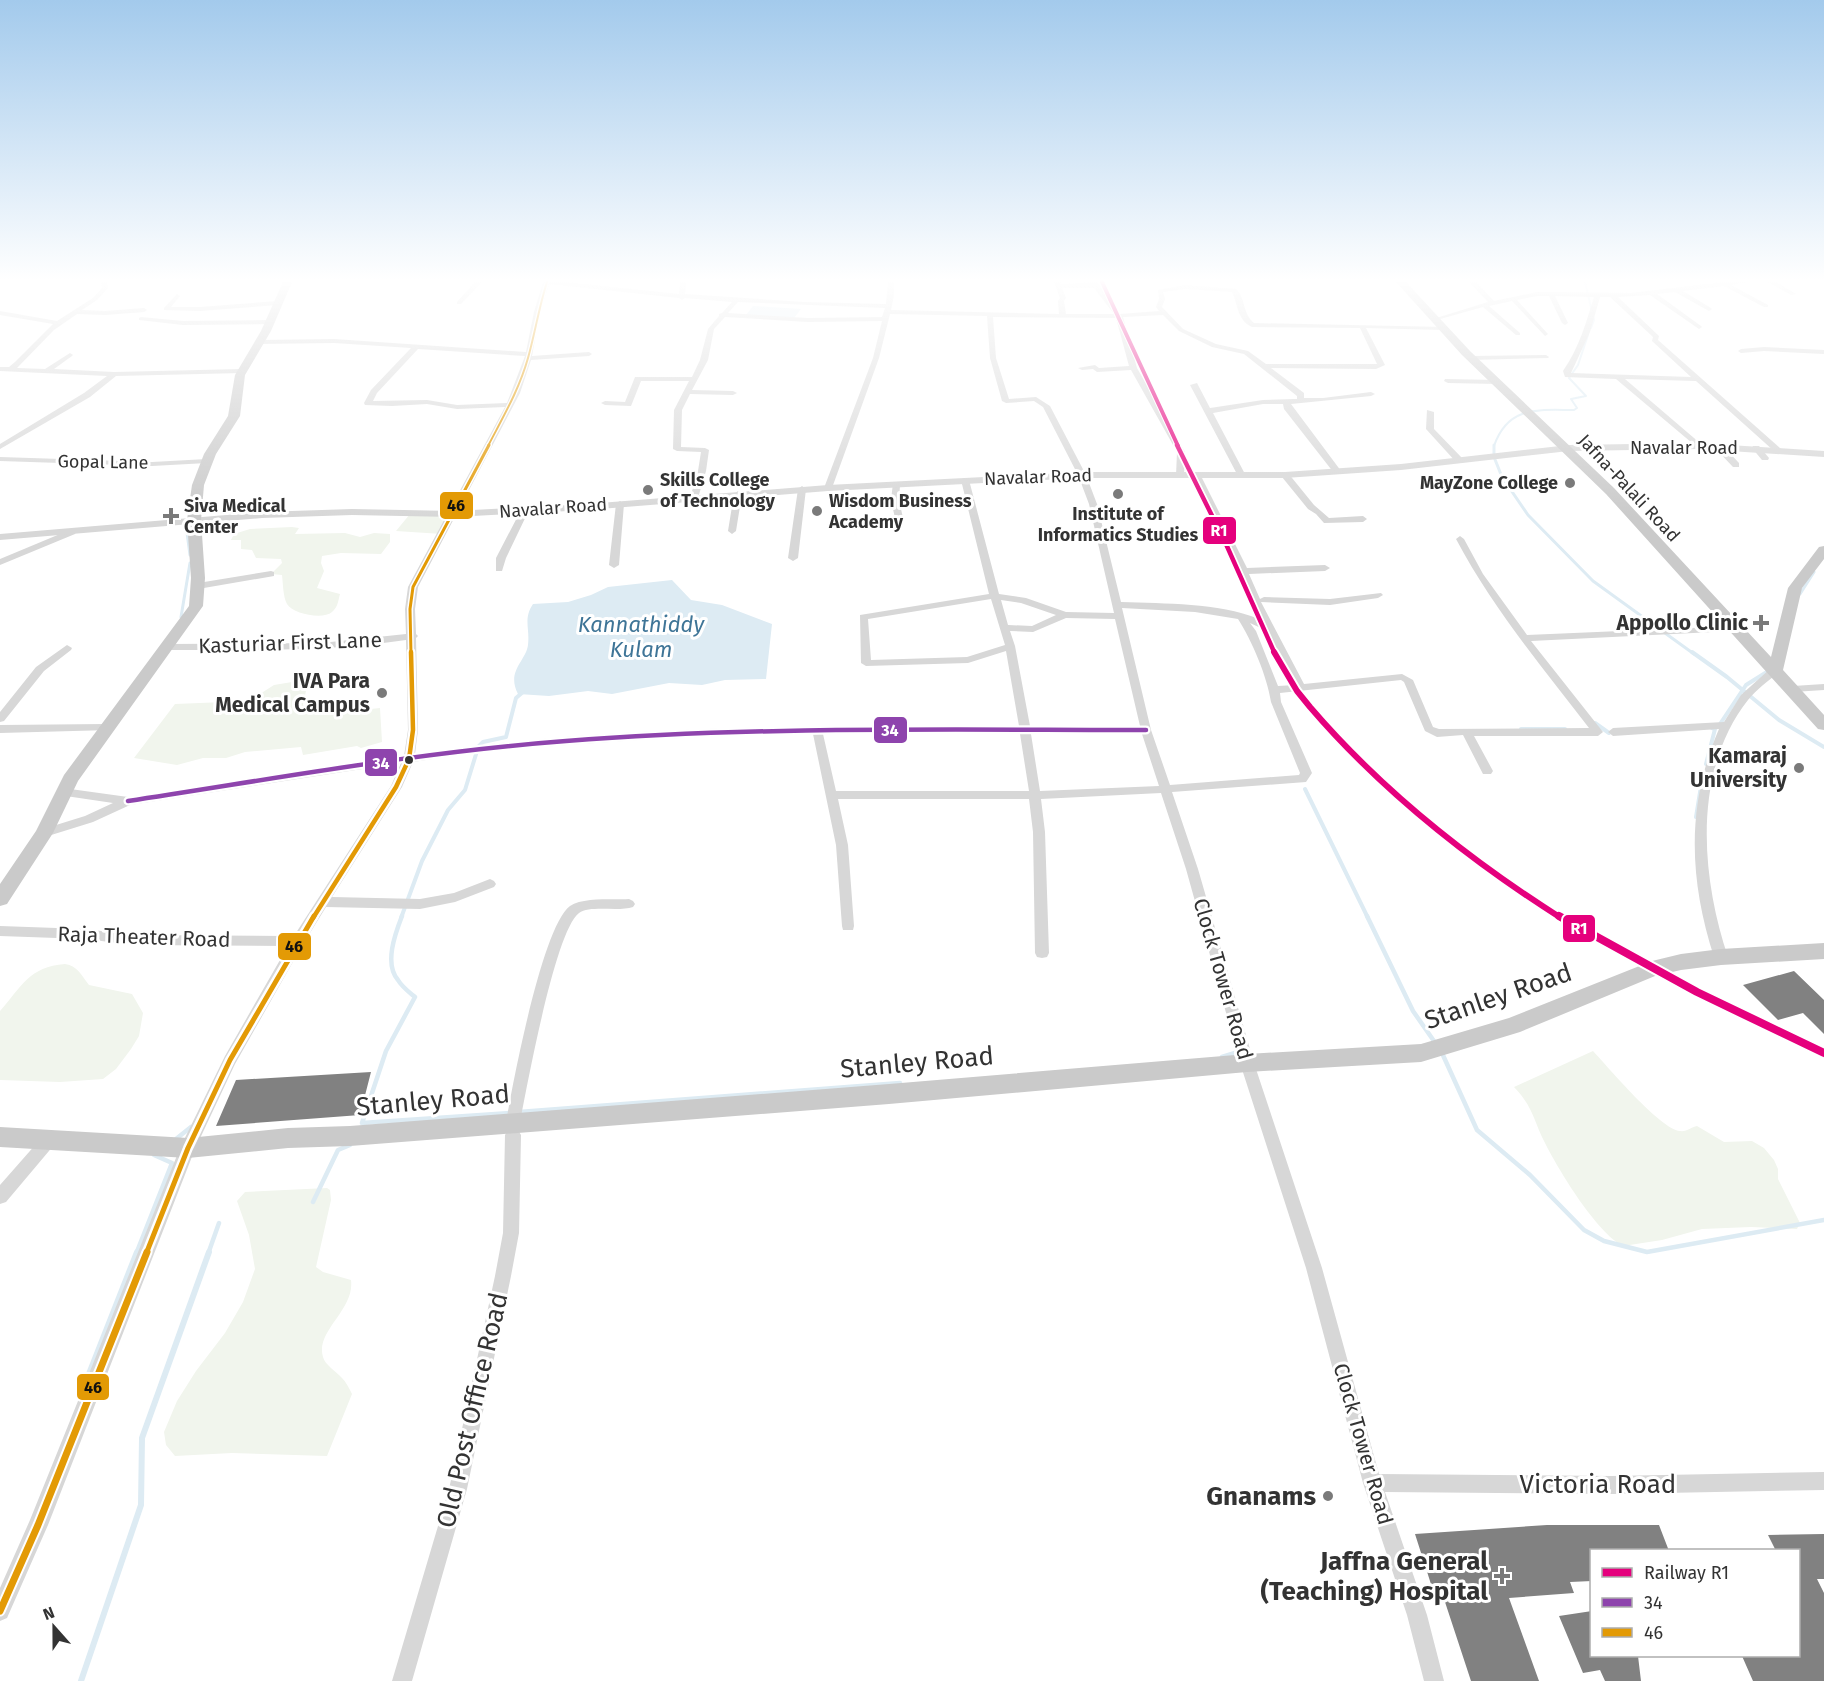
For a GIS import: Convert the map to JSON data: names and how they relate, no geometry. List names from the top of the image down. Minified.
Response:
{"streets":{"main road":["Jafna-Palali Road","Stanley Road"],"street":["Navalar Road","Gopal Lane","Kasturiar First Lane","Raja Theater Road","Clock Tower Road","Old Post Office Road","Victoria Road"]},"crossings":[["Navalar Road","Jafna-Palali Road"],["Navalar Road","Clock Tower Road"],["Clock Tower Road","Stanley Road"],["Clock Tower Road","Victoria Road"],["Stanley Road","Old Post Office Road"]],"water":["Kannathiddy Kulam"],"places":{"other":["MayZone College","Skills College of Technology","Institute of Informatics Studies","Wisdom Business Academy","IVA Para Medical Campus","Kamaraj University","Gnanams"],"health":["Siva Medical Center","Appollo Clinic","Jaffna General (Teaching) Hospital"]},"lines":["rail line R1","transit line 46","transit line 34"],"legend":["Railway R1","34","46"],"north":"top"}
